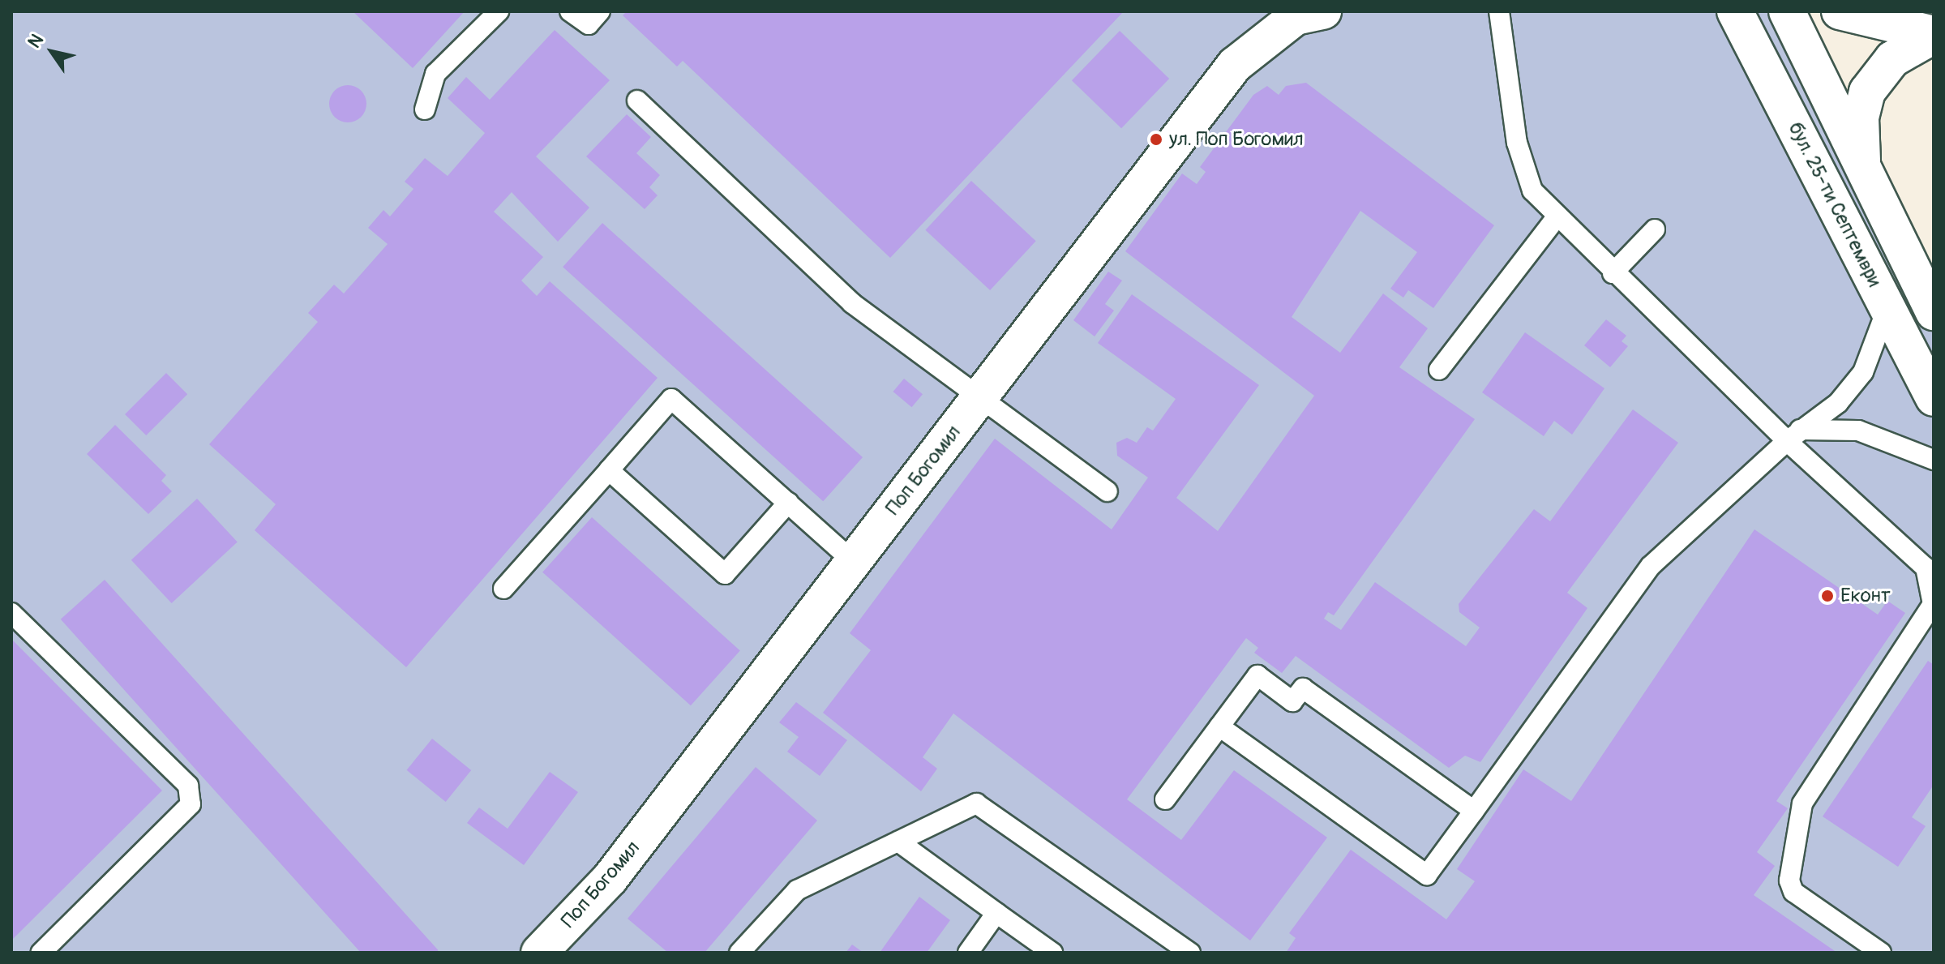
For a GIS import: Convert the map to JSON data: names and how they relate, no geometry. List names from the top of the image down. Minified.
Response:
{"streets":{"street":["бул. 25-ти Септември","Поп Богомил"]},"places":["ул. Поп Богомил","Еконт"],"north":"top left"}
